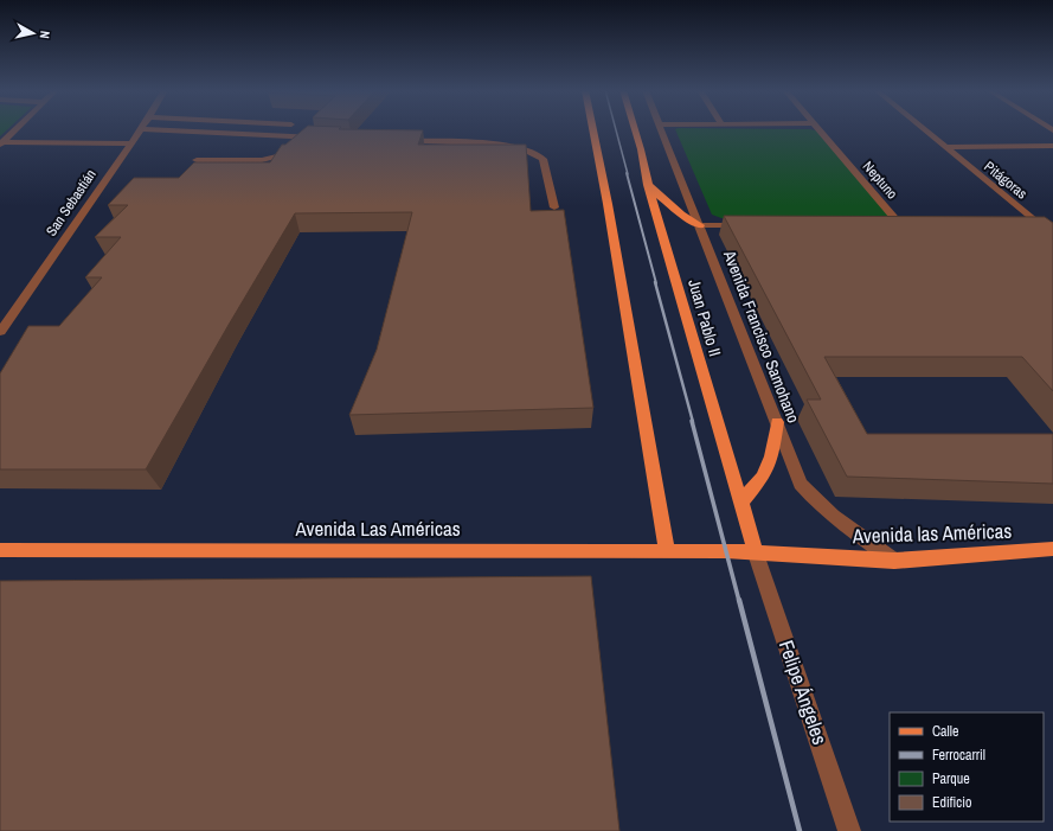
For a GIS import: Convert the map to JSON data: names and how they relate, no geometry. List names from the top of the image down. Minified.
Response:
{"streets":{"main road":["Juan Pablo II","Avenida Las Américas","Avenida las Américas"],"street":["Neptuno","Pitágoras","San Sebastián","Avenida Francisco Samohano","Felipe Ángeles"]},"crossings":[["Juan Pablo II","Avenida Las Américas"],["Juan Pablo II","Avenida las Américas"],["Juan Pablo II","Felipe Ángeles"],["Avenida Francisco Samohano","Avenida las Américas"],["Avenida Las Américas","Avenida las Américas"],["Avenida Las Américas","Felipe Ángeles"],["Avenida las Américas","Felipe Ángeles"]],"legend":["Calle","Ferrocarril","Parque","Edificio"],"north":"right"}
